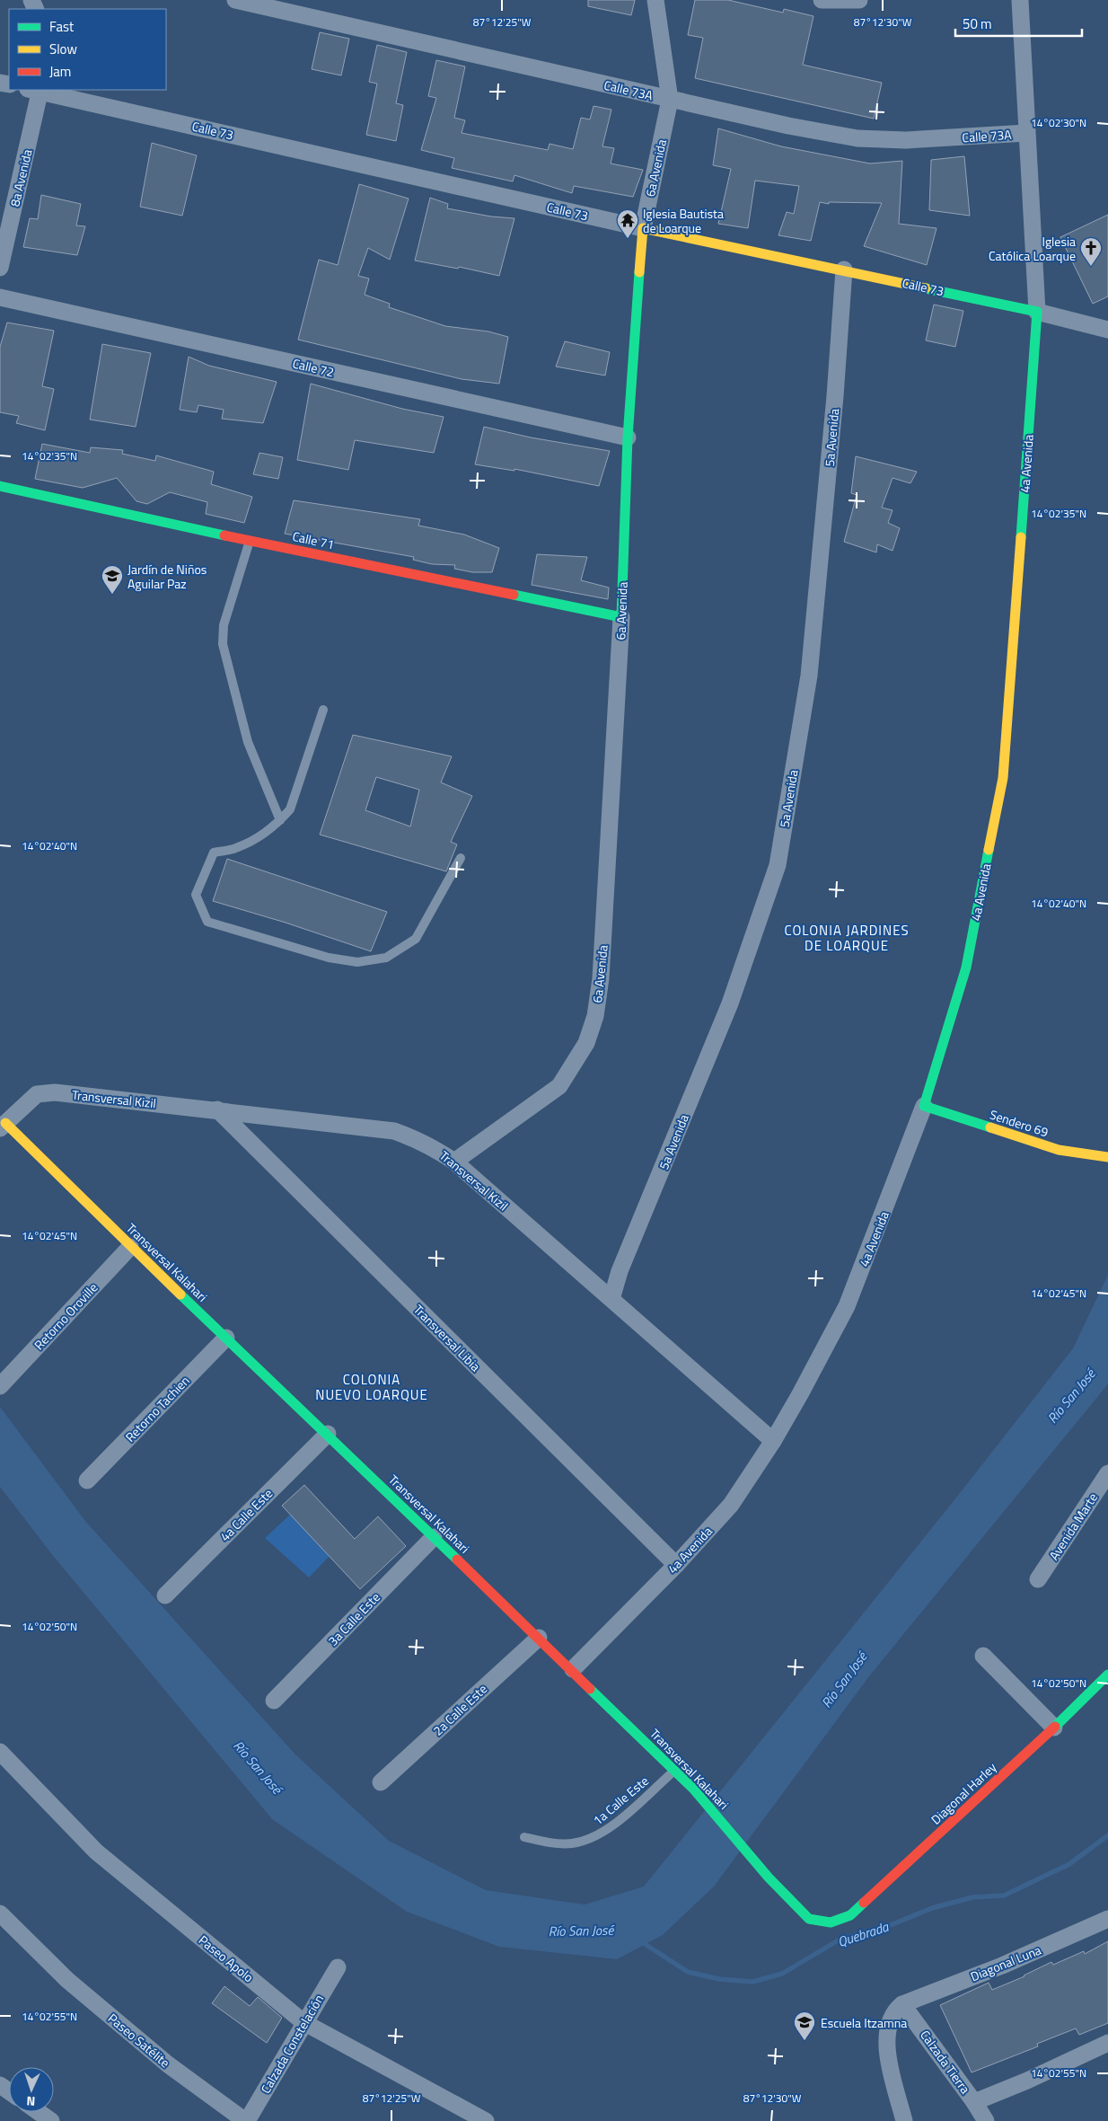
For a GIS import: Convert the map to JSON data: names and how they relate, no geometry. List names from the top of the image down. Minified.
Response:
{"streets":{"street":["Calle 73A","Calle 73","6a Avenida","8a Avenida","Calle 72","5a Avenida","4a Avenida","Calle 71","Transversal Kizil","Sendero 69","Transversal Kalahari","Retorno Oroville","Transversal Libia","Retorno Tachien","4a Calle Este","Avenida Marte","3a Calle Este","2a Calle Este","Diagonal Harley","Paseo Apolo","Diagonal Luna","Paseo Satélite","Calzada Constelación","Calzada Tierra"],"lane":["1a Calle Este"]},"crossings":[["Calle 73A","6a Avenida"],["Calle 73A","4a Avenida"],["Calle 73","6a Avenida"],["Calle 73","8a Avenida"],["Calle 73","5a Avenida"],["Calle 73","4a Avenida"],["6a Avenida","Calle 72"],["6a Avenida","Calle 71"],["6a Avenida","Transversal Kizil"],["5a Avenida","Transversal Kizil"],["4a Avenida","Transversal Kizil"],["4a Avenida","Sendero 69"],["4a Avenida","Transversal Kalahari"],["4a Avenida","Transversal Libia"],["Transversal Kizil","Transversal Kalahari"],["Transversal Kizil","Transversal Libia"],["Transversal Kalahari","Retorno Oroville"],["Transversal Kalahari","Retorno Tachien"],["Transversal Kalahari","4a Calle Este"],["Transversal Kalahari","3a Calle Este"],["Transversal Kalahari","2a Calle Este"],["Transversal Kalahari","Diagonal Harley"],["Transversal Kalahari","1a Calle Este"],["Paseo Apolo","Calzada Constelación"],["Diagonal Luna","Calzada Tierra"],["Paseo Satélite","Calzada Constelación"]],"districts":["COLONIA JARDINES DE LOARQUE","COLONIA NUEVO LOARQUE"],"water":["Río San José","Quebrada"],"places":{"temple":["Iglesia Bautista de Loarque"],"church":["Iglesia Católica Loarque"],"school or university":["Jardín de Niños Aguilar Paz","Escuela Itzamna"]},"legend":["Fast","Slow","Jam"],"scale_bar":"50 m","north":"bottom","coordinates":["87°12'25\"W","87°12'30\"W","14°02'30\"N","14°02'35\"N","14°02'40\"N","14°02'45\"N","14°02'50\"N","14°02'55\"N"]}
